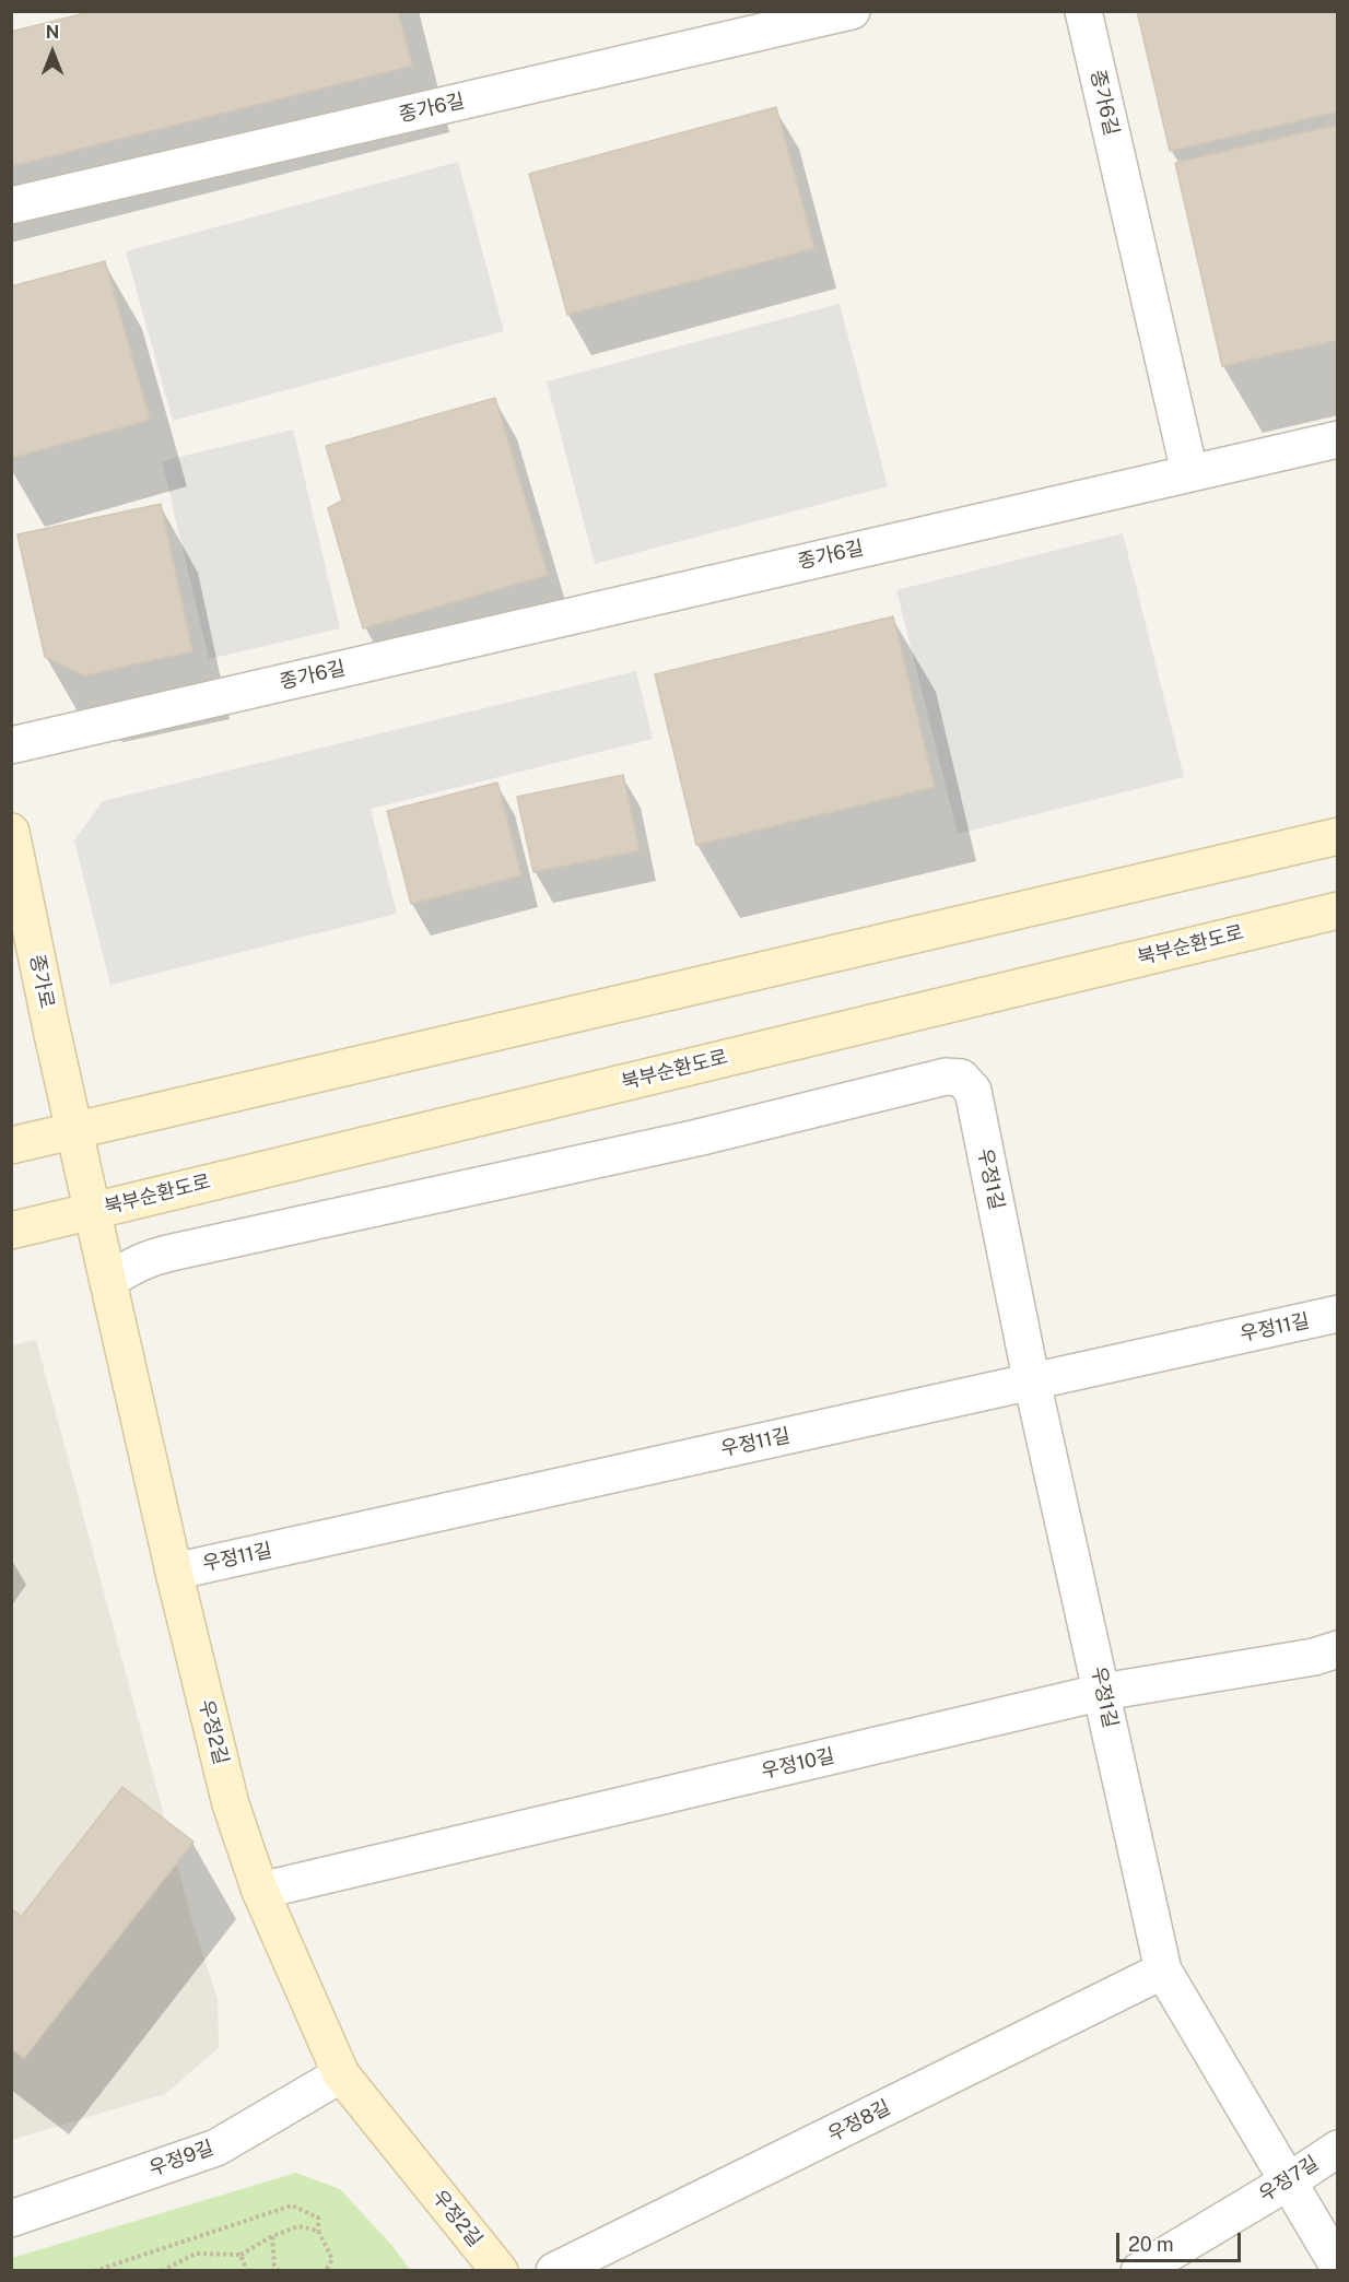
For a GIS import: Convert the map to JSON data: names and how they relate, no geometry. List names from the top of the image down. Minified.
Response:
{"streets":{"main road":["북부순환도로","종가로","우정2길"],"street":["종가6길","우정1길","우정11길","우정10길","우정8길","우정9길","우정7길"]},"crossings":[["북부순환도로","우정2길"],["종가로","우정2길"],["우정1길","우정11길"],["우정1길","우정2길"],["우정1길","우정10길"],["우정1길","우정8길"],["우정1길","우정7길"],["우정11길","우정2길"],["우정2길","우정10길"],["우정2길","우정9길"]],"scale_bar":"20 m","north":"top"}
